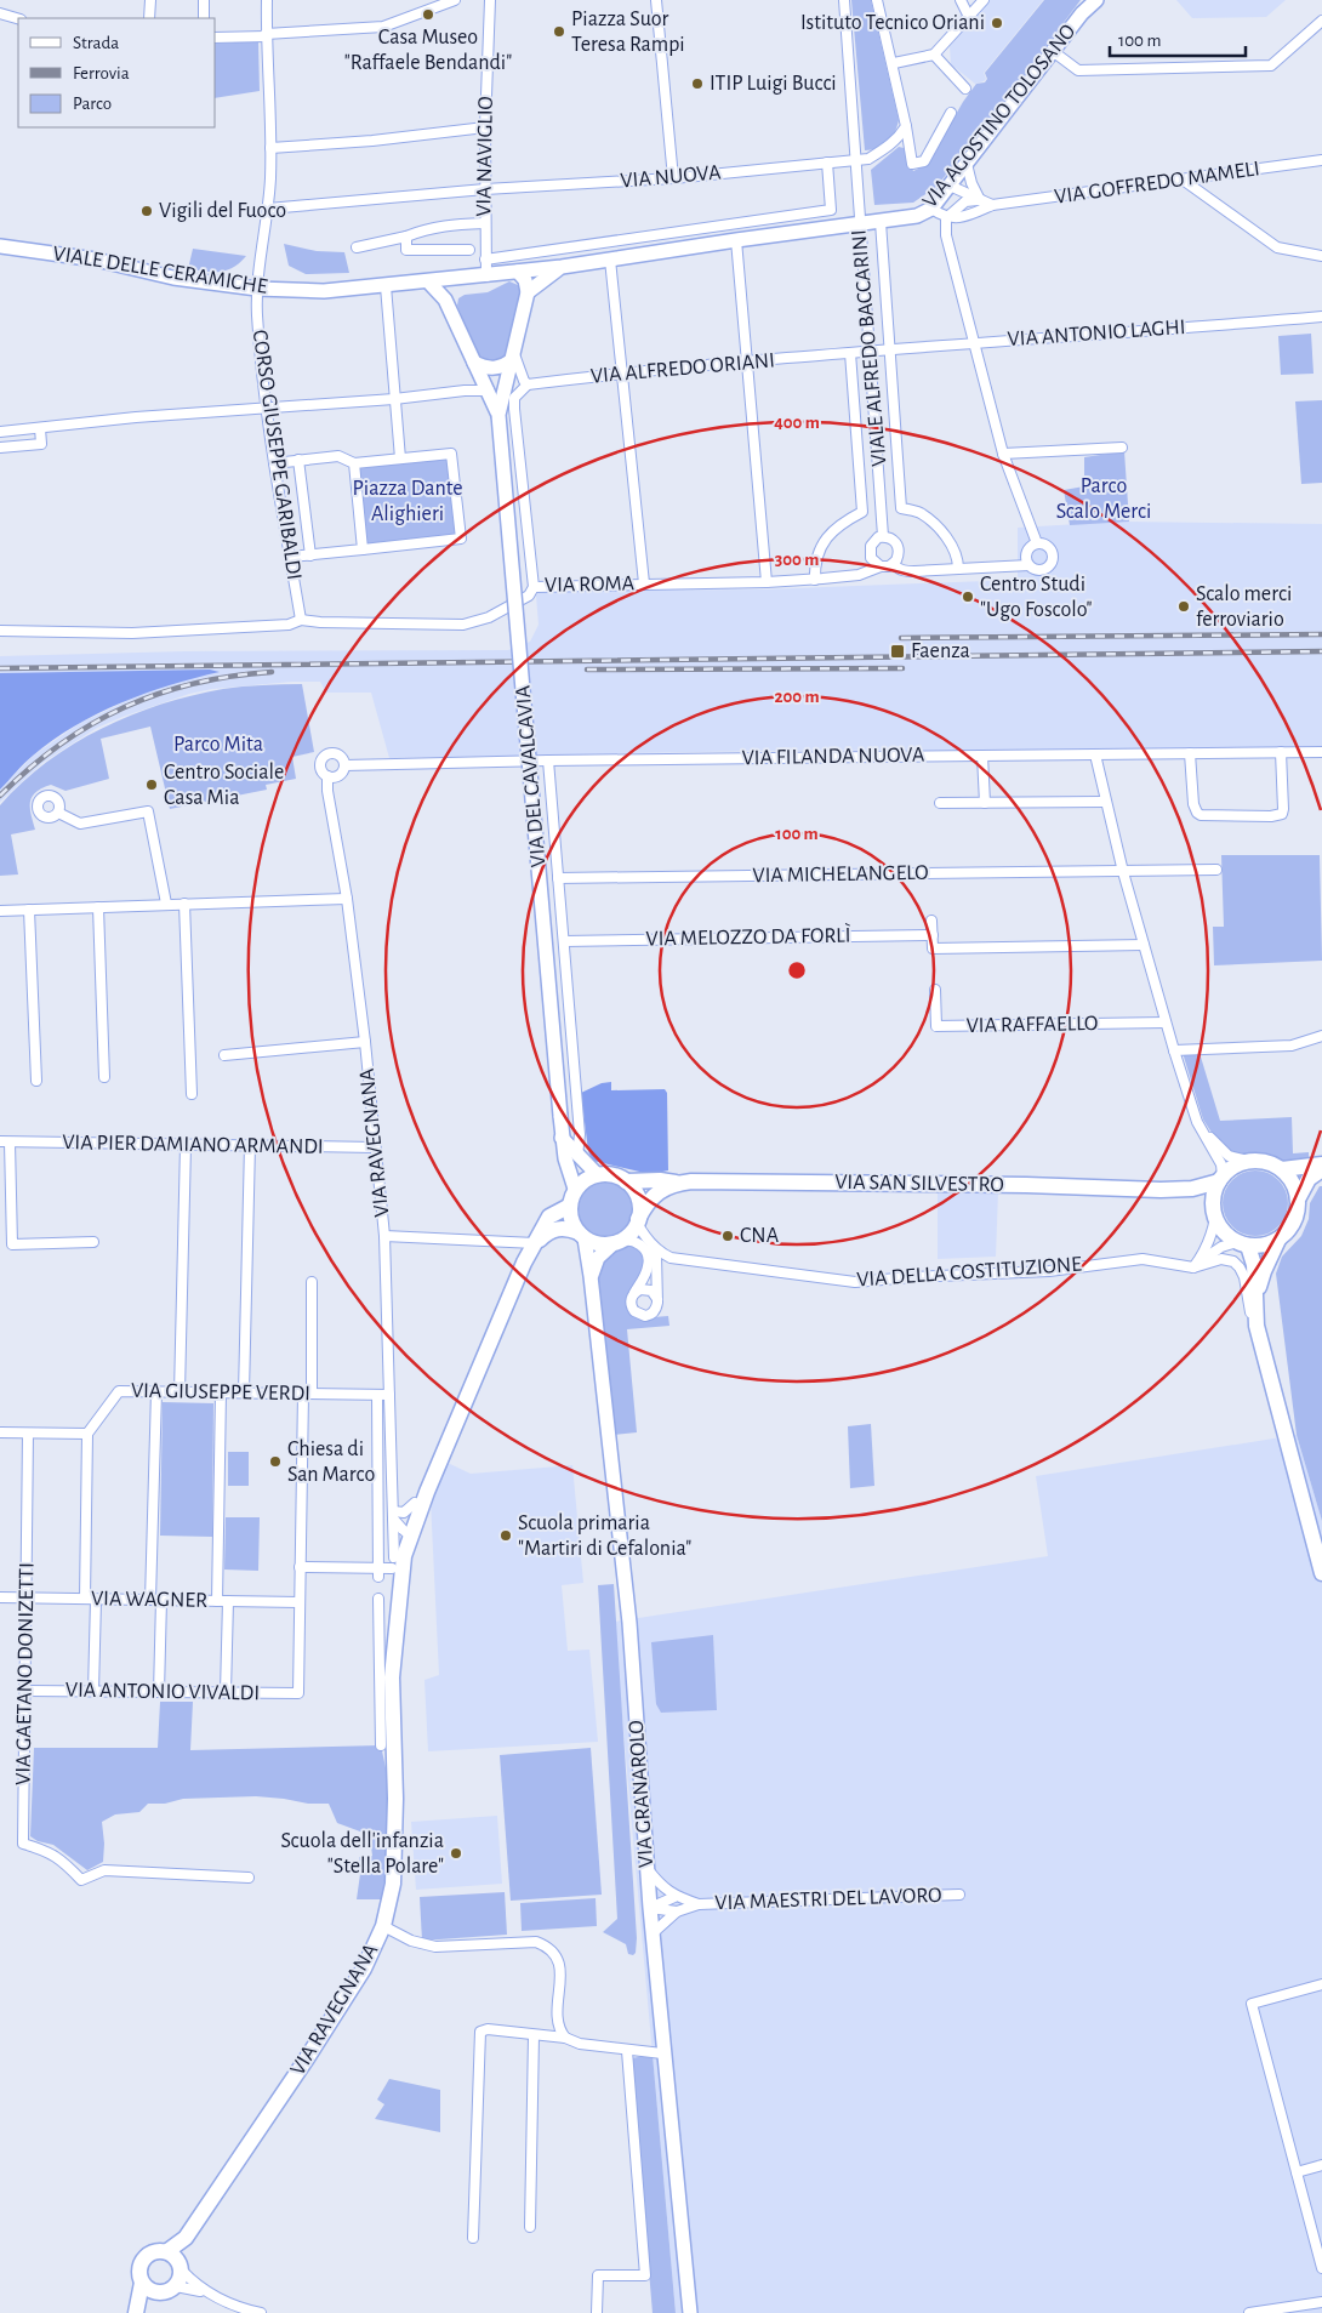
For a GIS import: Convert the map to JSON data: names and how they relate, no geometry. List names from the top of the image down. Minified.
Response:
{"streets":{"main road":["VIA AGOSTINO TOLOSANO","VIALE DELLE CERAMICHE","VIA DEL CAVALCAVIA","VIA RAVEGNANA","VIA SAN SILVESTRO","VIA GRANAROLO"],"street":["VIA NAVIGLIO","VIA NUOVA","VIA GOFFREDO MAMELI","VIA ANTONIO LAGHI","VIALE ALFREDO BACCARINI","VIA ALFREDO ORIANI","CORSO GIUSEPPE GARIBALDI","VIA ROMA","VIA FILANDA NUOVA","VIA MICHELANGELO","VIA MELOZZO DA FORLÌ","VIA RAFFAELLO","VIA PIER DAMIANO ARMANDI","VIA DELLA COSTITUZIONE","VIA GIUSEPPE VERDI","VIA WAGNER","VIA GAETANO DONIZETTI","VIA ANTONIO VIVALDI","VIA MAESTRI DEL LAVORO"]},"crossings":[["VIA AGOSTINO TOLOSANO","VIALE DELLE CERAMICHE"],["VIA AGOSTINO TOLOSANO","VIALE ALFREDO BACCARINI"],["VIA NAVIGLIO","VIA NUOVA"],["VIA NAVIGLIO","VIALE DELLE CERAMICHE"],["VIA NUOVA","VIALE ALFREDO BACCARINI"],["VIA NUOVA","CORSO GIUSEPPE GARIBALDI"],["VIALE DELLE CERAMICHE","CORSO GIUSEPPE GARIBALDI"],["VIALE DELLE CERAMICHE","VIA DEL CAVALCAVIA"],["VIA ANTONIO LAGHI","VIALE ALFREDO BACCARINI"],["VIA ANTONIO LAGHI","VIA ALFREDO ORIANI"],["VIALE ALFREDO BACCARINI","VIA ALFREDO ORIANI"],["VIALE ALFREDO BACCARINI","VIA ROMA"],["VIA ALFREDO ORIANI","VIA ROMA"],["VIA FILANDA NUOVA","VIA DEL CAVALCAVIA"],["VIA FILANDA NUOVA","VIA RAVEGNANA"],["VIA DEL CAVALCAVIA","VIA MICHELANGELO"],["VIA DEL CAVALCAVIA","VIA MELOZZO DA FORLÌ"],["VIA DEL CAVALCAVIA","VIA SAN SILVESTRO"],["VIA DEL CAVALCAVIA","VIA DELLA COSTITUZIONE"],["VIA DEL CAVALCAVIA","VIA GRANAROLO"],["VIA RAVEGNANA","VIA PIER DAMIANO ARMANDI"],["VIA RAVEGNANA","VIA GIUSEPPE VERDI"],["VIA SAN SILVESTRO","VIA DELLA COSTITUZIONE"],["VIA SAN SILVESTRO","VIA GRANAROLO"],["VIA DELLA COSTITUZIONE","VIA GRANAROLO"],["VIA WAGNER","VIA GAETANO DONIZETTI"],["VIA WAGNER","VIA ANTONIO VIVALDI"],["VIA GAETANO DONIZETTI","VIA ANTONIO VIVALDI"],["VIA GRANAROLO","VIA MAESTRI DEL LAVORO"]],"parks":["Parco Scalo Merci","Piazza Dante Alighieri","Parco Mita"],"places":{"other":["Casa Museo \"Raffaele Bendandi\"","Istituto Tecnico Oriani","Piazza Suor Teresa Rampi","ITIP Luigi Bucci","Vigili del Fuoco","Centro Studi \"Ugo Foscolo\"","Scalo merci ferroviario","Centro Sociale Casa Mia","CNA","Chiesa di San Marco","Scuola primaria \"Martiri di Cefalonia\"","Scuola dell'infanzia \"Stella Polare\""],"transit":["Faenza"]},"legend":["Strada","Ferrovia","Parco"],"scale_bar":"100 m","rings":["400 m","300 m","200 m","100 m"]}
